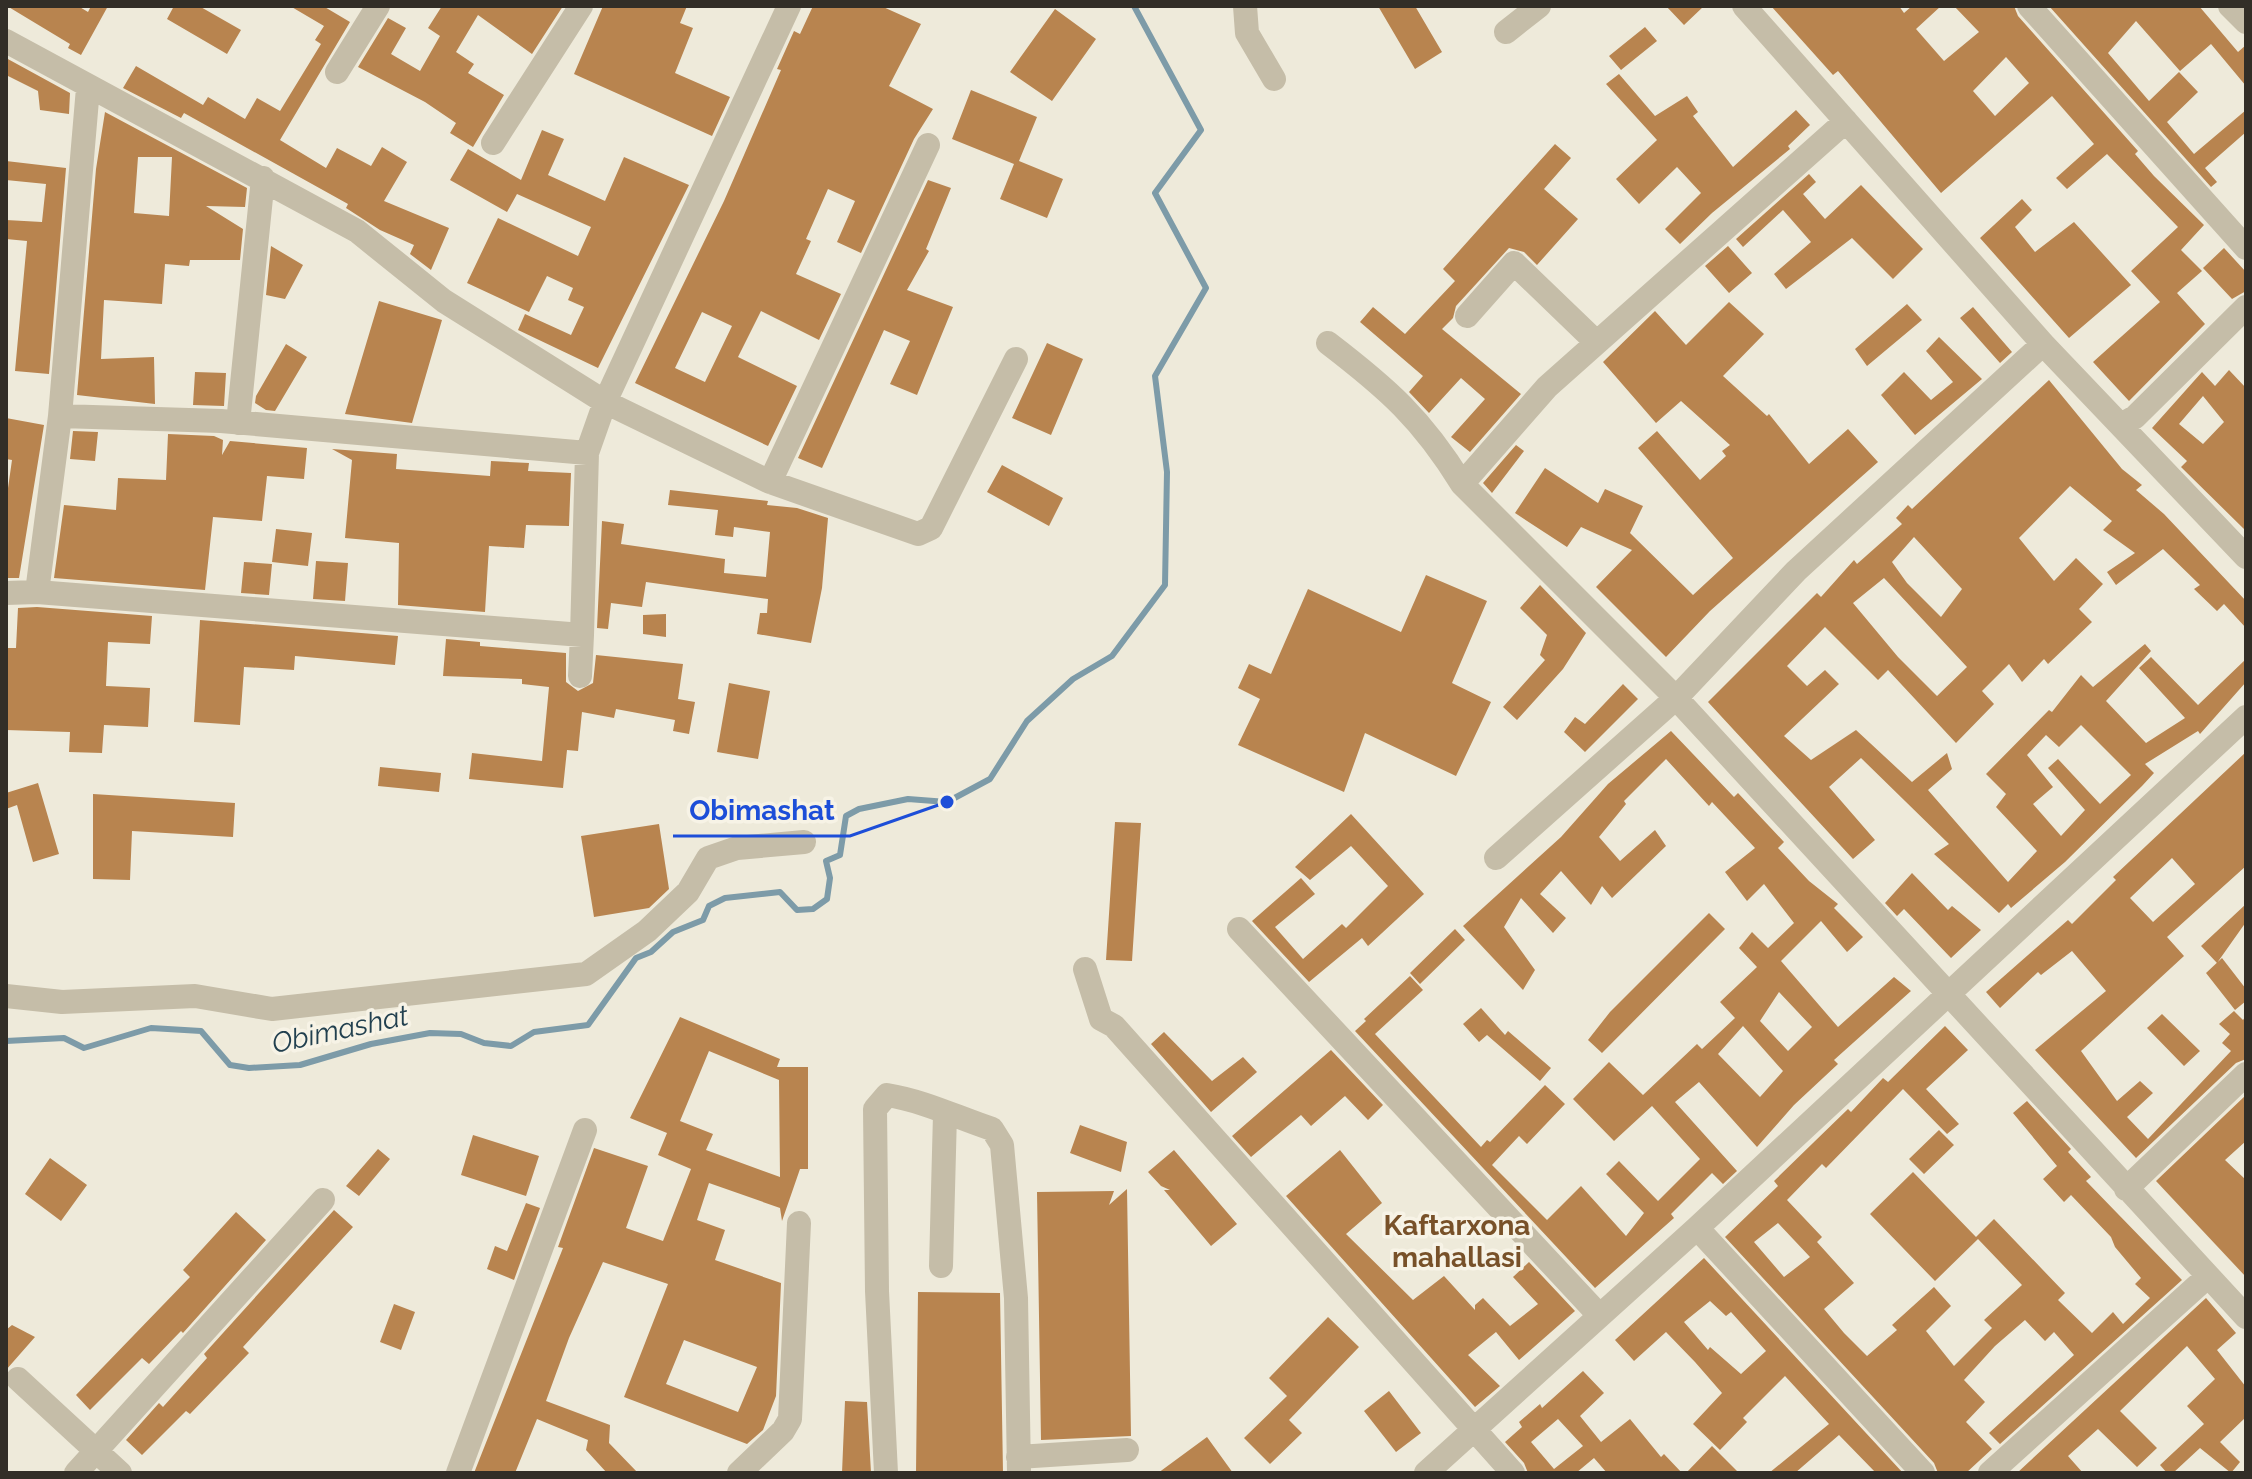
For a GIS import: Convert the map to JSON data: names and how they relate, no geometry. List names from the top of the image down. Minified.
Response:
{"districts":["Kaftarxona mahallasi"],"water":["Obimashat"],"places":["Obimashat"]}
